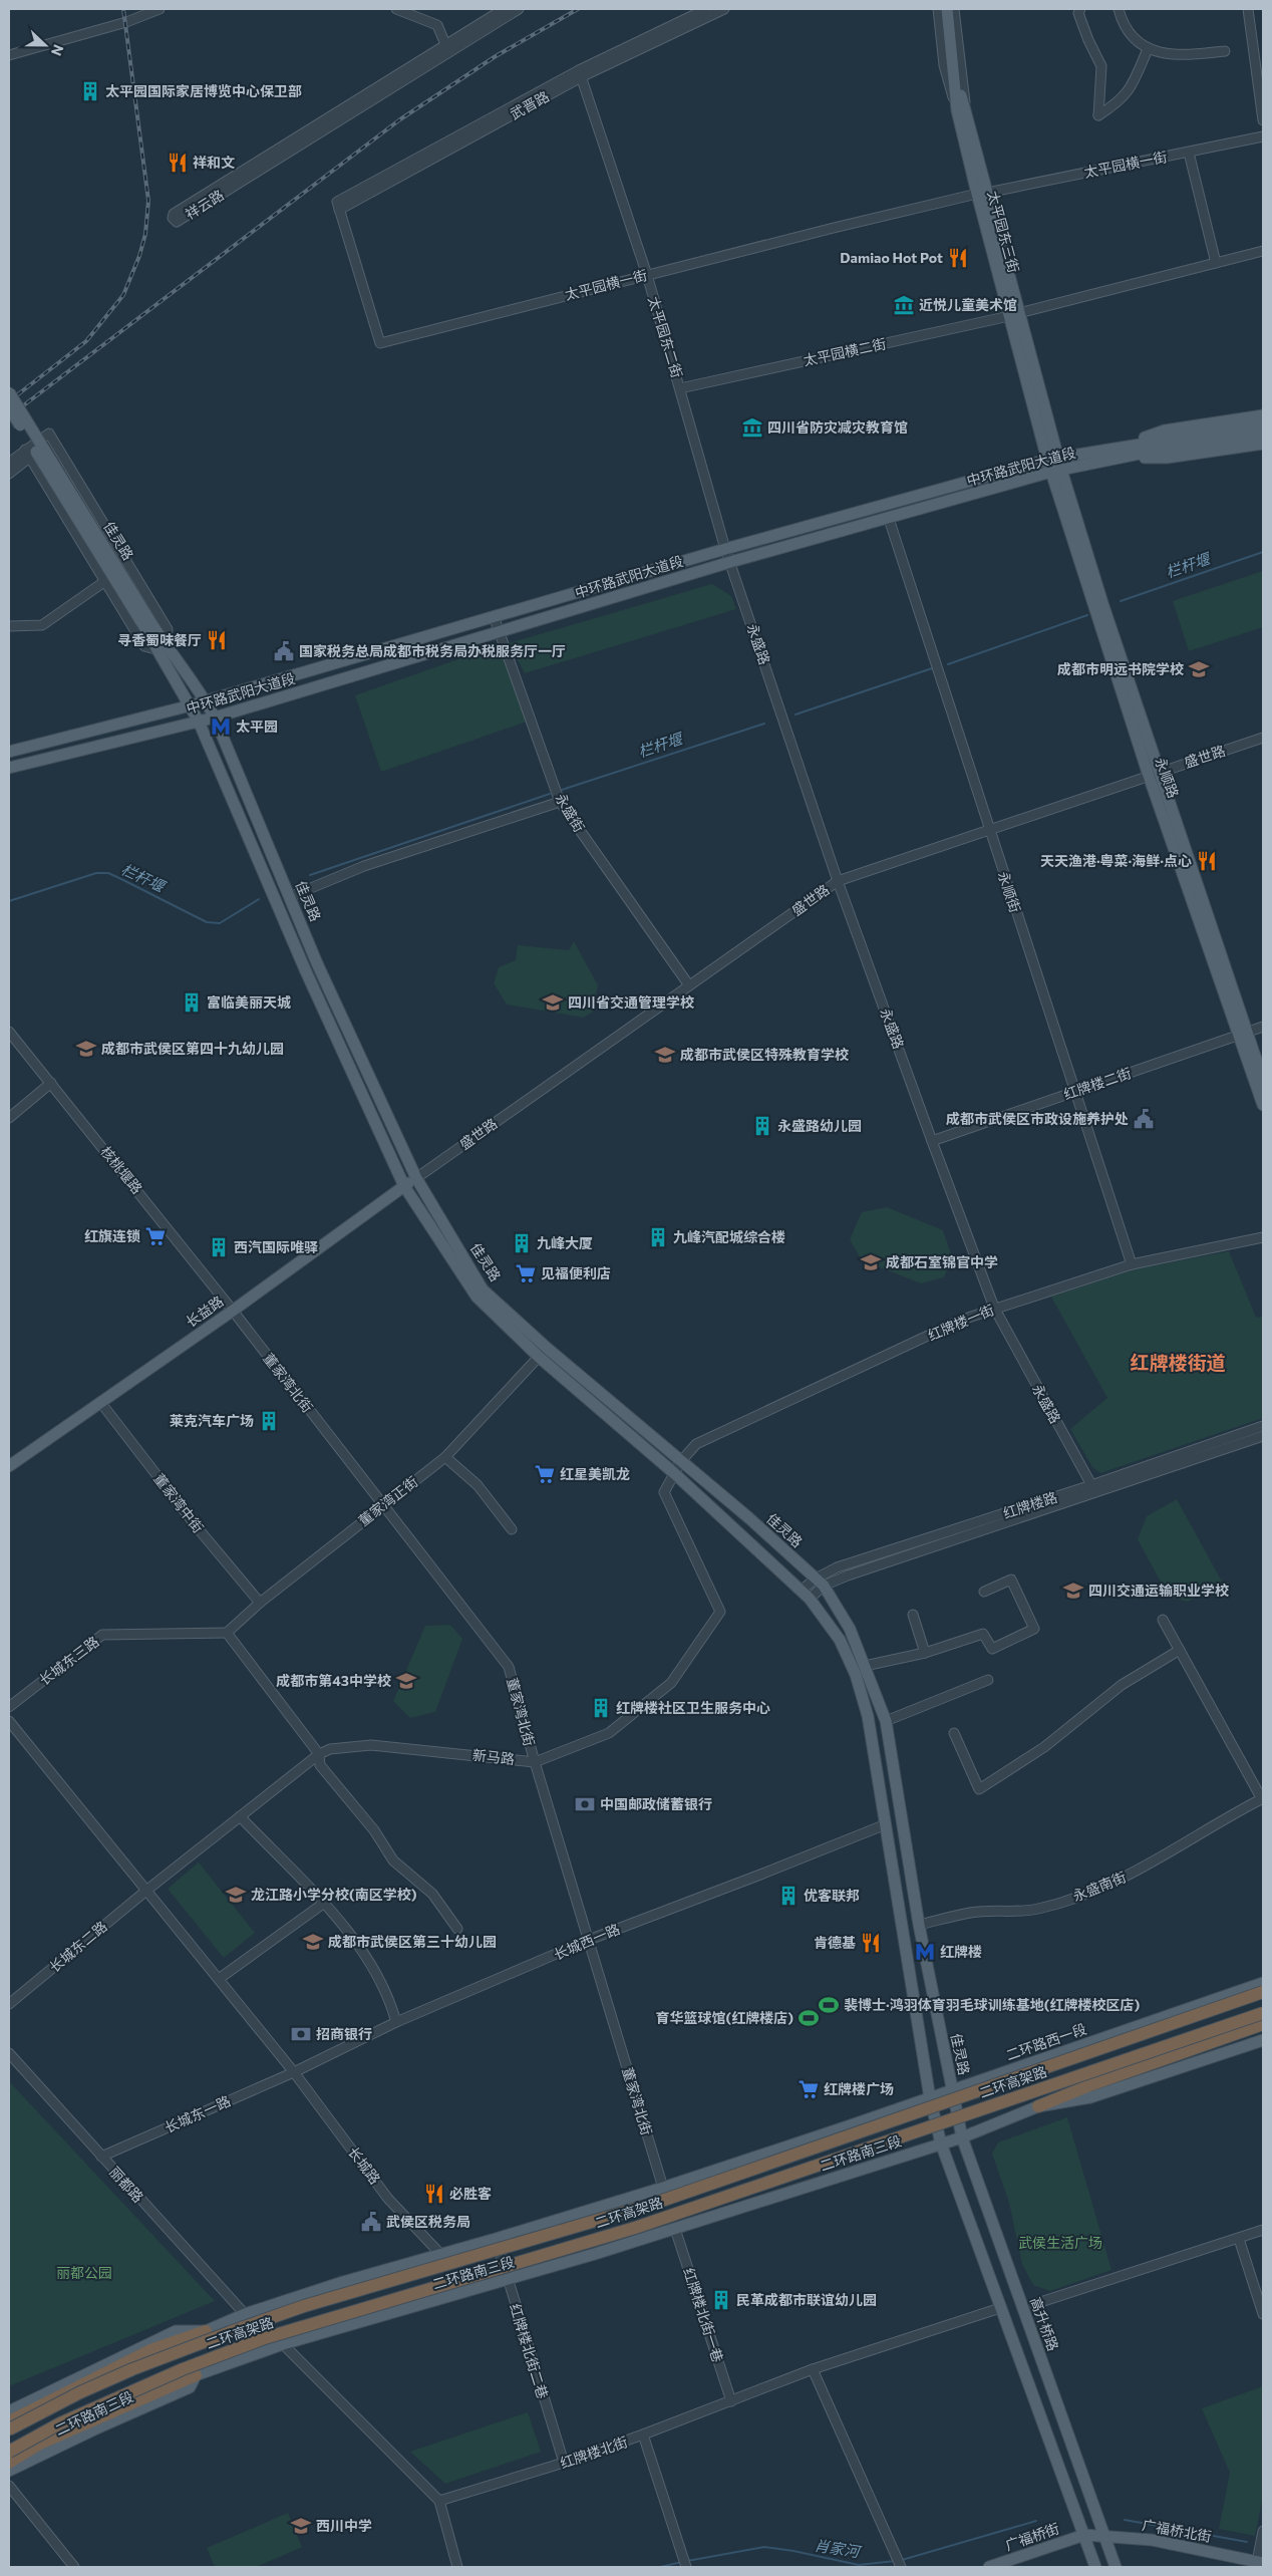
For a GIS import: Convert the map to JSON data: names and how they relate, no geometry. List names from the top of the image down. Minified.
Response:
{"streets":{"highway":["二环高架路"],"main road":["太平园东三街","中环路武阳大道段","佳灵路","永顺路","长益路","二环路西一段","二环路南三段","高升桥路","广福桥北街","广福桥街"],"street":["武晋路","太平园横一街","祥云路","太平园东二街","太平园横二街","永盛路","盛世路","永盛街","永顺街","红牌楼二街","核桃堰路","红牌楼一街","董家湾北街","董家湾正街","董家湾中街","红牌楼路","长城东三路","新马路","永盛南街","长城西一路","长城东二路","长城东一路","长城路","丽都路","红牌楼北街一巷","红牌楼北街二巷","红牌楼北街"]},"crossings":[["武晋路","太平园横一街"],["武晋路","太平园东二街"],["太平园横一街","太平园东三街"],["太平园横一街","太平园东二街"],["太平园东三街","太平园横二街"],["太平园东三街","中环路武阳大道段"],["太平园东三街","永顺路"],["太平园东二街","太平园横二街"],["太平园东二街","中环路武阳大道段"],["太平园东二街","永盛路"],["中环路武阳大道段","佳灵路"],["中环路武阳大道段","永盛路"],["中环路武阳大道段","永顺路"],["中环路武阳大道段","永盛街"],["中环路武阳大道段","永顺街"],["佳灵路","盛世路"],["佳灵路","长益路"],["佳灵路","红牌楼一街"],["佳灵路","董家湾正街"],["佳灵路","红牌楼路"],["佳灵路","新马路"],["佳灵路","永盛南街"],["佳灵路","长城西一路"],["佳灵路","二环路西一段"],["佳灵路","二环路南三段"],["佳灵路","高升桥路"],["永盛路","盛世路"],["永盛路","红牌楼二街"],["永盛路","红牌楼一街"],["永盛路","红牌楼路"],["盛世路","永顺路"],["盛世路","永盛街"],["盛世路","永顺街"],["盛世路","长益路"],["永顺路","红牌楼二街"],["永顺街","红牌楼二街"],["永顺街","红牌楼一街"],["核桃堰路","长益路"],["核桃堰路","董家湾北街"],["长益路","董家湾北街"],["长益路","董家湾中街"],["红牌楼一街","新马路"],["董家湾北街","董家湾正街"],["董家湾北街","新马路"],["董家湾北街","长城西一路"],["董家湾北街","二环路南三段"],["董家湾正街","董家湾中街"],["董家湾正街","长城东三路"],["新马路","长城东二路"],["新马路","长城路"],["长城西一路","长城东一路"],["长城西一路","长城路"],["长城东二路","长城路"],["二环路西一段","二环路南三段"],["二环路西一段","高升桥路"],["长城东一路","长城路"],["长城东一路","丽都路"],["二环路南三段","长城路"],["二环路南三段","丽都路"],["二环路南三段","红牌楼北街一巷"],["二环路南三段","高升桥路"],["二环路南三段","红牌楼北街二巷"],["红牌楼北街一巷","红牌楼北街"],["高升桥路","广福桥北街"],["红牌楼北街二巷","红牌楼北街"],["广福桥北街","广福桥街"]],"districts":["红牌楼街道"],"water":["栏杆堰","肖家河"],"parks":["武侯生活广场","丽都公园"],"places":{"building":["太平园国际家居博览中心保卫部","富临美丽天城","永盛路幼儿园","九峰汽配城综合楼","九峰大厦","西汽国际唯驿","莱克汽车广场","红牌楼社区卫生服务中心","优客联邦","民革成都市联谊幼儿园"],"restaurant":["祥和文","Damiao Hot Pot","寻香蜀味餐厅","天天渔港·粤菜·海鲜·点心","肯德基","必胜客"],"museum":["近悦儿童美术馆","四川省防灾减灾教育馆"],"public building":["国家税务总局成都市税务局办税服务厅一厅","成都市武侯区市政设施养护处","武侯区税务局"],"school or university":["成都市明远书院学校","四川省交通管理学校","成都市武侯区第四十九幼儿园","成都市武侯区特殊教育学校","成都石室锦官中学","四川交通运输职业学校","成都市第43中学校","龙江路小学分校(南区学校)","成都市武侯区第三十幼儿园","西川中学"],"metro station":["太平园","红牌楼"],"supermarket":["红旗连锁","见福便利店","红星美凯龙","红牌楼广场"],"bank":["中国邮政储蓄银行","招商银行"],"sports":["裴博士·鸿羽体育羽毛球训练基地(红牌楼校区店)","育华篮球馆(红牌楼店)"]},"north":"right"}
